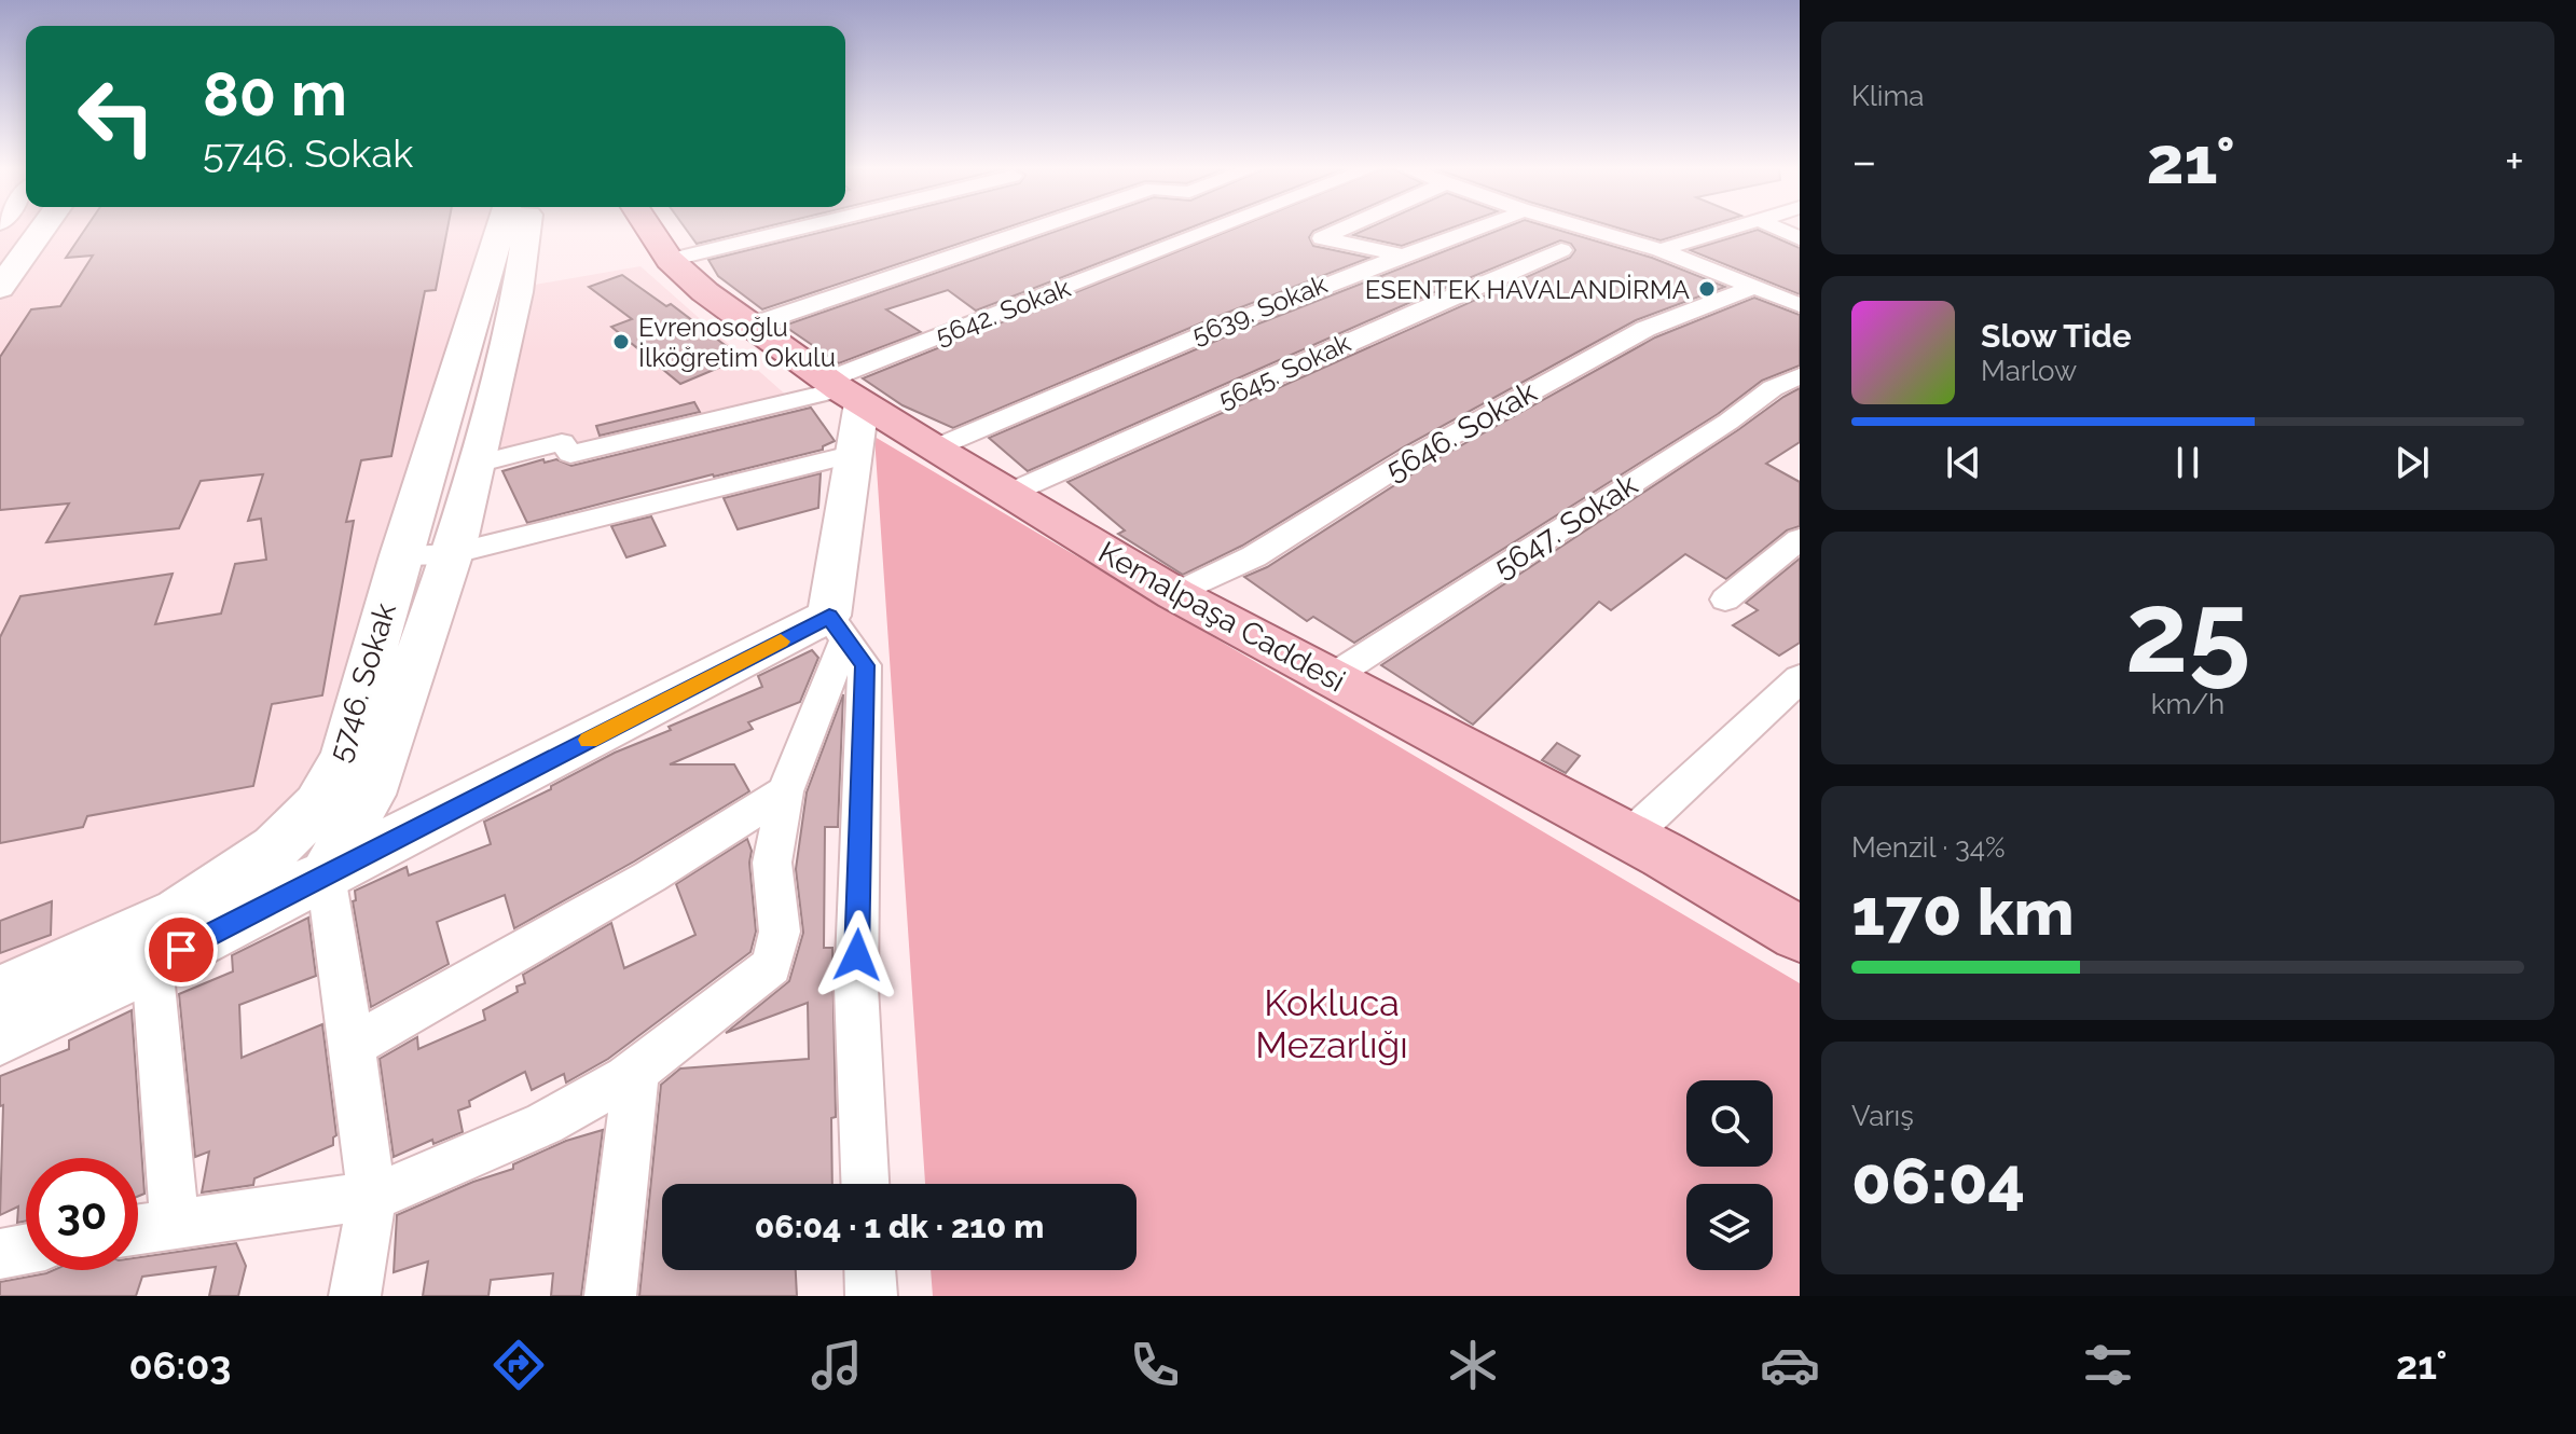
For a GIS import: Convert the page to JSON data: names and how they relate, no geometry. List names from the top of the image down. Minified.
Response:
{"streets":{"main road":["Kemalpaşa Caddesi","5746. Sokak"],"street":["5639. Sokak","5642. Sokak","5645. Sokak","5646. Sokak","5647. Sokak"]},"crossings":[["5639. Sokak","Kemalpaşa Caddesi"],["5642. Sokak","Kemalpaşa Caddesi"],["5645. Sokak","Kemalpaşa Caddesi"],["5646. Sokak","Kemalpaşa Caddesi"],["5647. Sokak","Kemalpaşa Caddesi"]],"parks":["Kokluca Mezarlığı"],"places":["ESENTEK HAVALANDİRMA","Evrenosoğlu İlköğretim Okulu"],"page":{"tile":["Klima",["25","km/h"],["Menzil · 34%","170 km"],["Varış","06:04"]],"turn":["80 m","5746. Sokak"],"heat":["−","21°","+"],"song":["Slow Tide","Marlow"],"limit":"30","trip":"06:04 · 1 dk · 210 m","tabs":["06:03","21°"]}}
